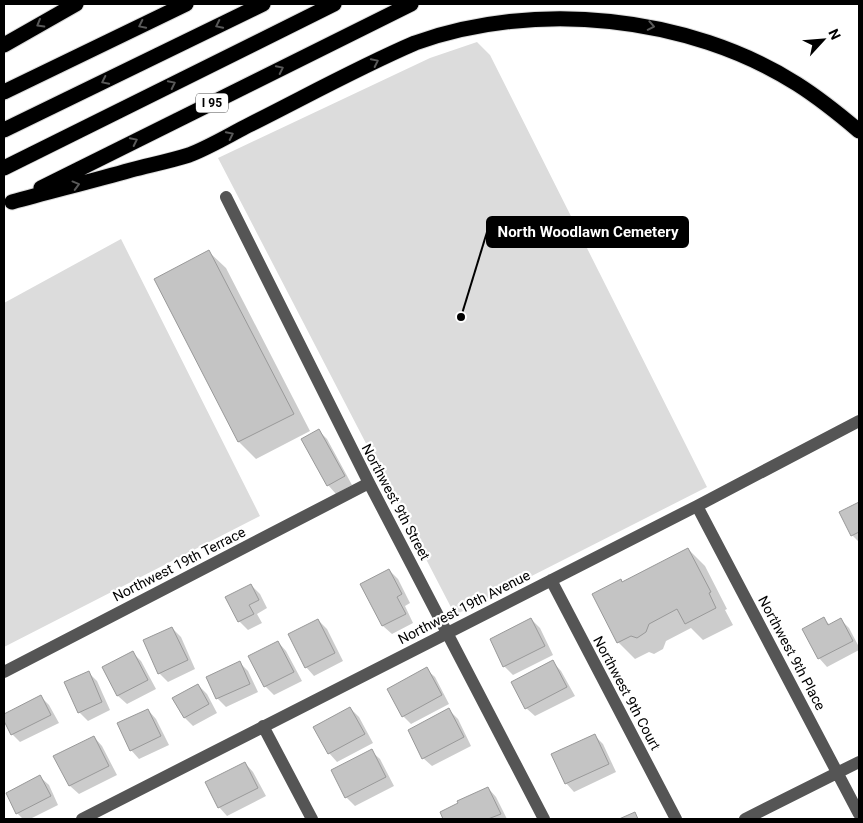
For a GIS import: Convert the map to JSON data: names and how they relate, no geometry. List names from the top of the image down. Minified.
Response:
{"streets":{"highway":["I 95"],"street":["Northwest 9th Street","Northwest 19th Terrace","Northwest 19th Avenue","Northwest 9th Place","Northwest 9th Court"]},"crossings":[["Northwest 9th Street","Northwest 19th Terrace"],["Northwest 9th Street","Northwest 19th Avenue"],["Northwest 19th Avenue","Northwest 9th Place"],["Northwest 19th Avenue","Northwest 9th Court"]],"places":["North Woodlawn Cemetery"],"north":"top right"}
